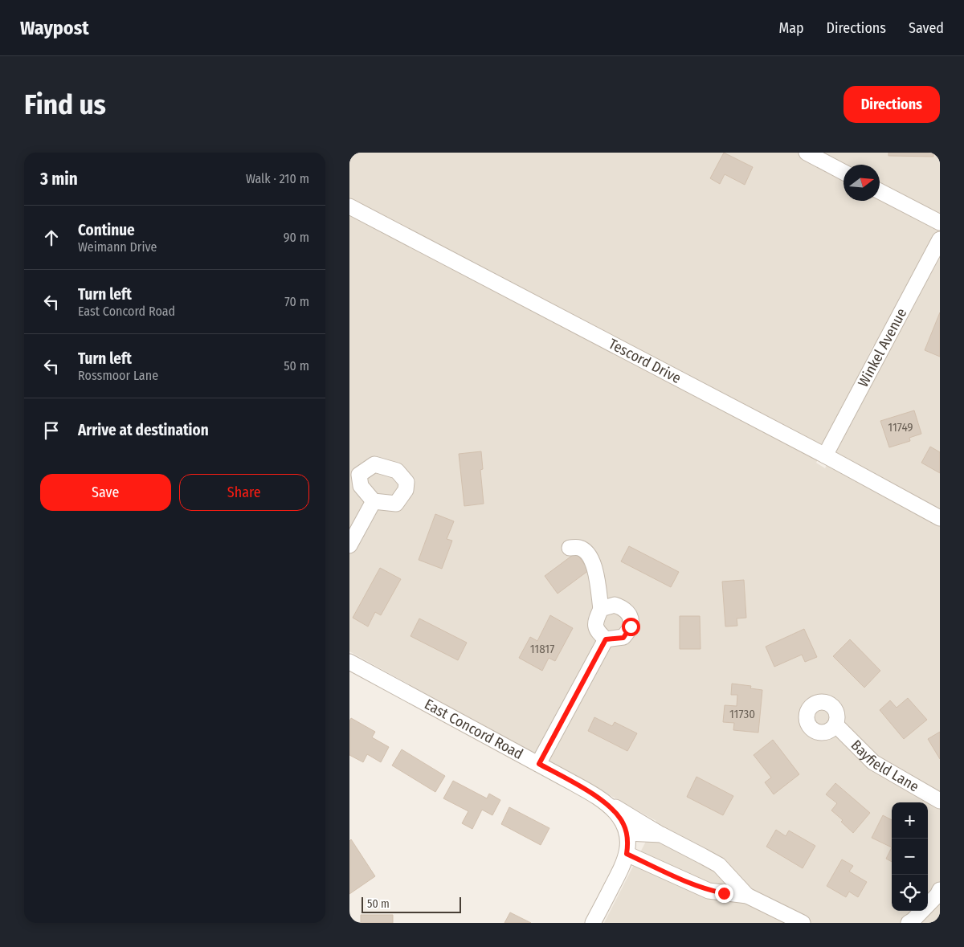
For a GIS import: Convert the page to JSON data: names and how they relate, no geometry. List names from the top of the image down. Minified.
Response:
{"streets":{"street":["Winkel Avenue","Tescord Drive","East Concord Road","Bayfield Lane"]},"crossings":[["Winkel Avenue","Tescord Drive"]],"house_numbers":["11749","11817","11730"],"scale_bar":"50 m","north":"right","page":{"header":"Waypost","nav":["Map","Directions","Saved"],"buttons":["Directions",["Save","Share"]],"title":"Find us","heading":["3 min","Walk · 210 m"],"list":[["Continue","Weimann Drive","90 m"],["Turn left","East Concord Road","70 m"],["Turn left","Rossmoor Lane","50 m"],"Arrive at destination"],"map_buttons":["+","−"],"scale":"50 m"}}
